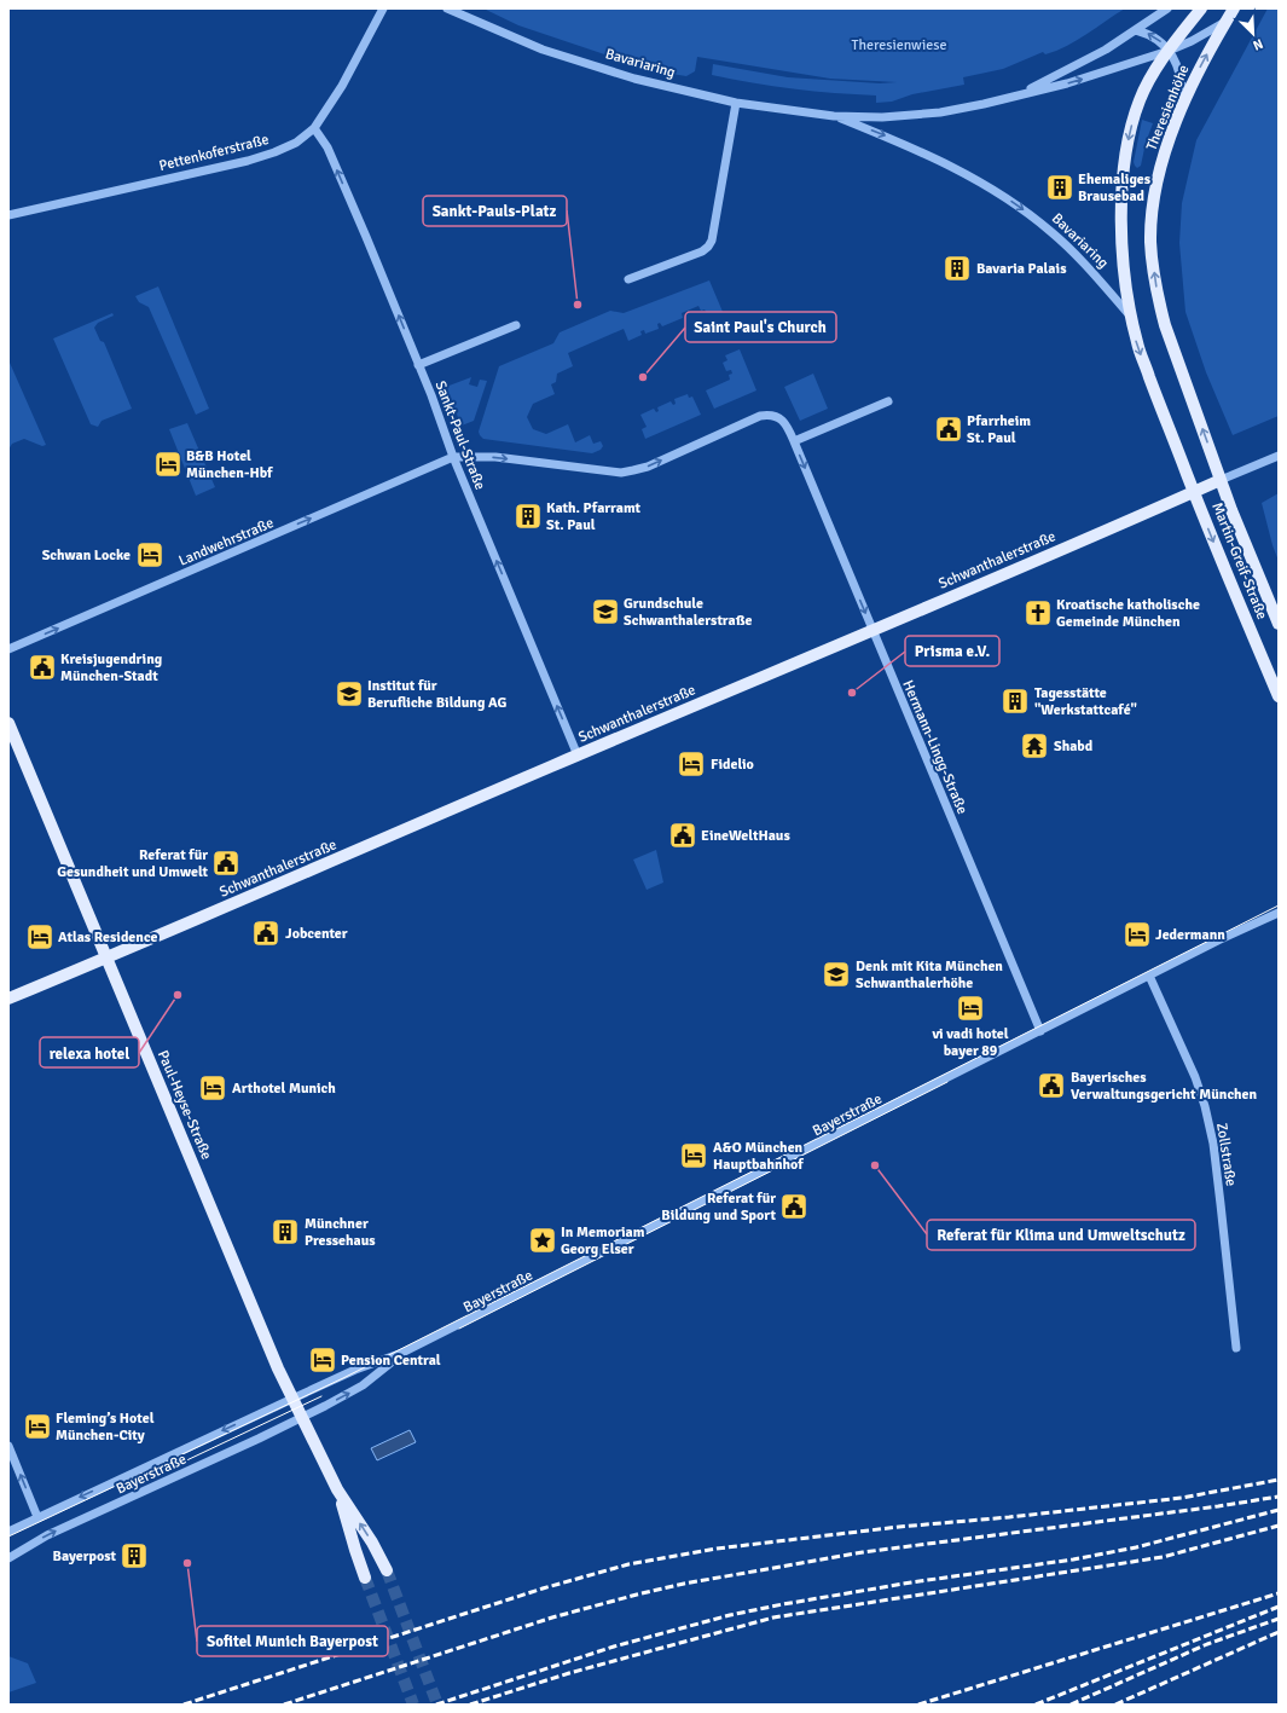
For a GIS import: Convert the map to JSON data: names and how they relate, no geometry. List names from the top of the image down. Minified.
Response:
{"streets":{"main road":["Bavariaring","Theresienhöhe","Schwanthalerstraße","Martin-Greif-Straße","Paul-Heyse-Straße"],"street":["Pettenkoferstraße","Sankt-Paul-Straße","Landwehrstraße","Hermann-Lingg-Straße","Bayerstraße","Zollstraße"]},"crossings":[["Bavariaring","Theresienhöhe"],["Bavariaring","Schwanthalerstraße"],["Bavariaring","Martin-Greif-Straße"],["Theresienhöhe","Schwanthalerstraße"],["Theresienhöhe","Martin-Greif-Straße"],["Pettenkoferstraße","Sankt-Paul-Straße"],["Sankt-Paul-Straße","Landwehrstraße"],["Sankt-Paul-Straße","Schwanthalerstraße"],["Sankt-Paul-Straße","Hermann-Lingg-Straße"],["Landwehrstraße","Hermann-Lingg-Straße"],["Schwanthalerstraße","Martin-Greif-Straße"],["Schwanthalerstraße","Hermann-Lingg-Straße"],["Schwanthalerstraße","Paul-Heyse-Straße"],["Hermann-Lingg-Straße","Bayerstraße"],["Paul-Heyse-Straße","Bayerstraße"],["Bayerstraße","Zollstraße"]],"one_way":["Bavariaring","Sankt-Paul-Straße","Landwehrstraße"],"parks":["Theresienwiese"],"places":{"building":["Ehemaliges Brausebad","Bavaria Palais","Kath. Pfarramt St. Paul","Tagesstätte \"Werkstattcafé\"","Münchner Pressehaus","Bayerpost"],"other":["Sankt-Pauls-Platz","Saint Paul's Church","Prisma e.V.","relexa hotel","Referat für Klima und Umweltschutz","Sofitel Munich Bayerpost"],"public building":["Pfarrheim St. Paul","Kreisjugendring München-Stadt","EineWeltHaus","Referat für Gesundheit und Umwelt","Jobcenter","Bayerisches Verwaltungsgericht München","Referat für Bildung und Sport"],"hotel":["B&B Hotel München-Hbf","Schwan Locke","Fidelio","Jedermann","Atlas Residence","vi vadi hotel bayer 89","Arthotel Munich","A&O München Hauptbahnhof","Pension Central","Fleming’s Hotel München-City"],"school or university":["Grundschule Schwanthalerstraße","Institut für Berufliche Bildung AG","Denk mit Kita München Schwanthalerhöhe"],"church":["Kroatische katholische Gemeinde München"],"temple":["Shabd"],"place":["In Memoriam Georg Elser"]},"north":"bottom right"}
